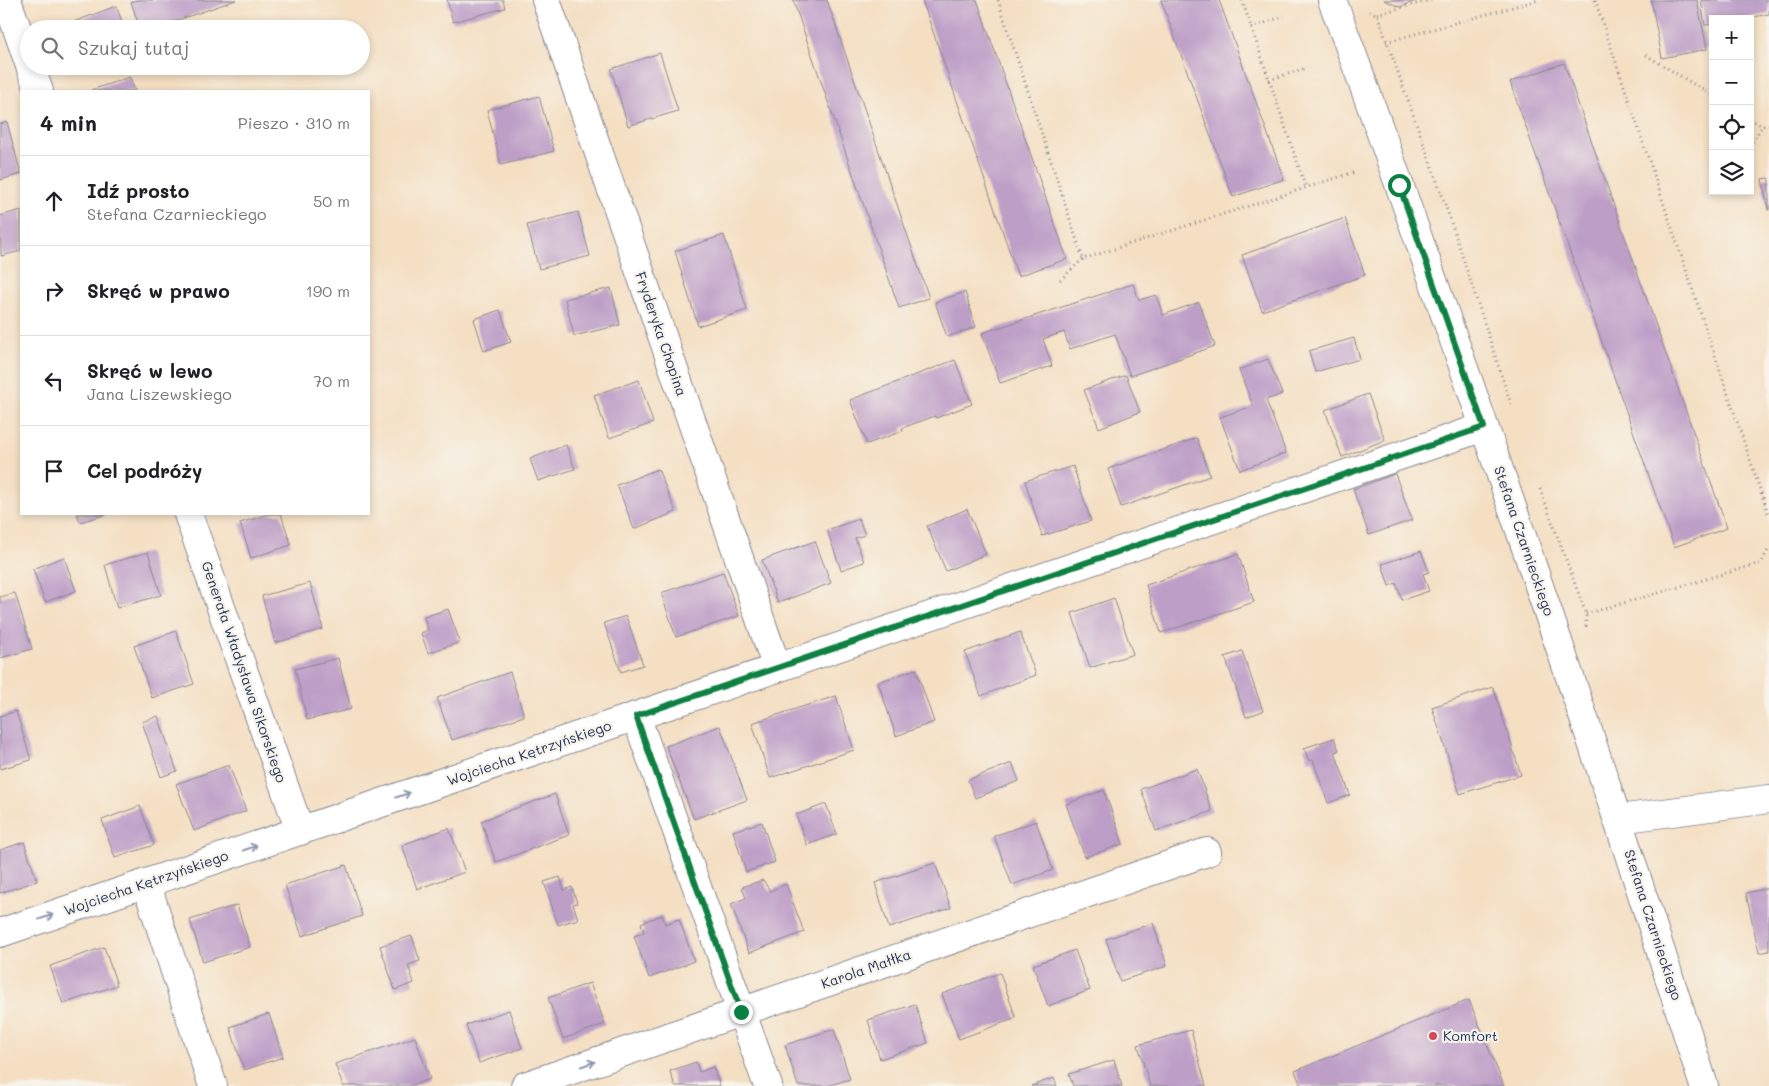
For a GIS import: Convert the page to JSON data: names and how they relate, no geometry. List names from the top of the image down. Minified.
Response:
{"streets":{"street":["Fryderyka Chopina","Stefana Czarnieckiego","Generała Władysława Sikorskiego","Wojciecha Kętrzyńskiego","Karola Małłka"]},"crossings":[["Fryderyka Chopina","Wojciecha Kętrzyńskiego"],["Stefana Czarnieckiego","Wojciecha Kętrzyńskiego"],["Generała Władysława Sikorskiego","Wojciecha Kętrzyńskiego"]],"one_way":["Wojciecha Kętrzyńskiego"],"places":["Komfort"],"page":{"map_buttons":["+","−"],"search":"Szukaj tutaj","heading":["4 min","Pieszo · 310 m"],"list":[["Idź prosto","Stefana Czarnieckiego","50 m"],["Skręć w prawo","190 m"],["Skręć w lewo","Jana Liszewskiego","70 m"],"Cel podróży"]}}
